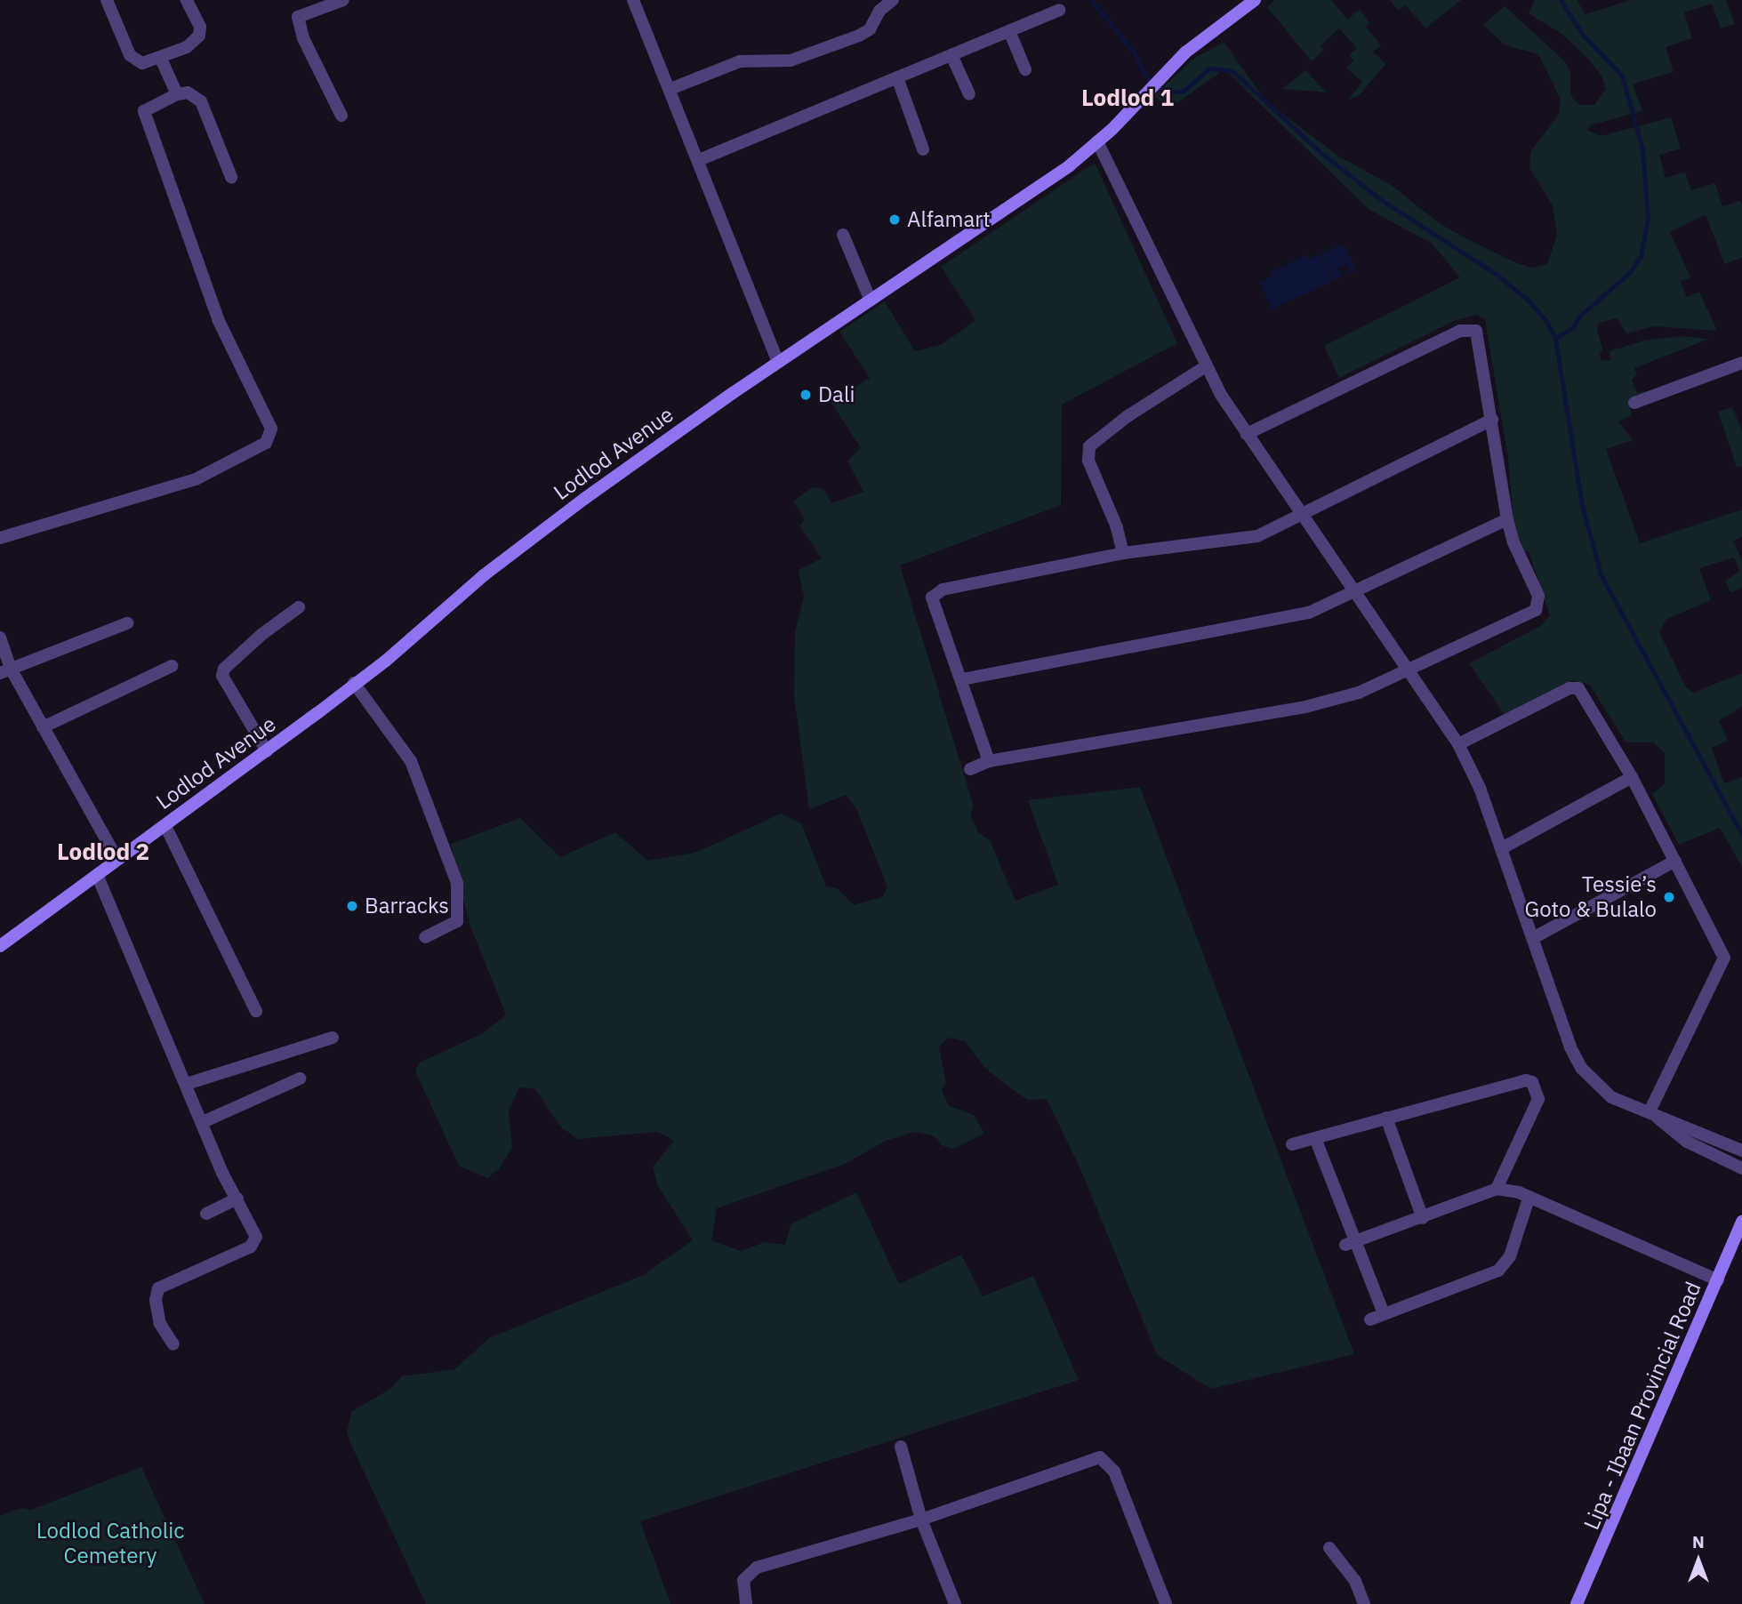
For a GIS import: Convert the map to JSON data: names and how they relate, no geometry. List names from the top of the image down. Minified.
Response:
{"streets":{"main road":["Lodlod Avenue","Lipa - Ibaan Provincial Road"]},"districts":["Lodlod 1","Lodlod 2"],"parks":["Lodlod Catholic Cemetery"],"places":["Alfamart","Dali","Tessie’s Goto & Bulalo","Barracks"],"north":"top"}
